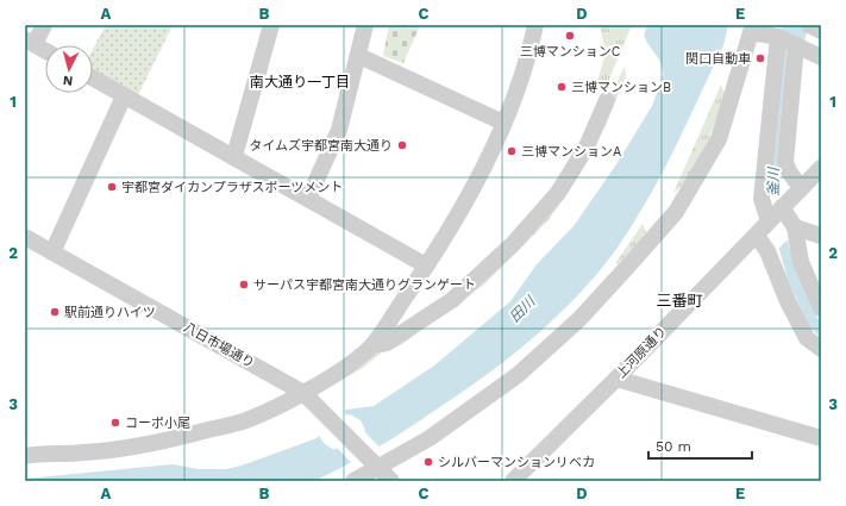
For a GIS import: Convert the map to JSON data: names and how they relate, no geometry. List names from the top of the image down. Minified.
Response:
{"streets":{"street":["八日市場通り","上河原通り"]},"districts":["南大通り一丁目","三番町"],"water":["釜川","田川"],"places":["三博マンションC","関口自動車","三博マンションB","タイムズ宇都宮南大通り","三博マンションA","宇都宮ダイカンプラザスポーツメント","サーパス宇都宮南大通りグランゲート","駅前通りハイツ","コーポ小尾","シルバーマンションリベカ"],"scale_bar":"50 m","north":"bottom","grid":{"columns":["A","B","C","D","E"],"rows":["1","2","3"]}}
